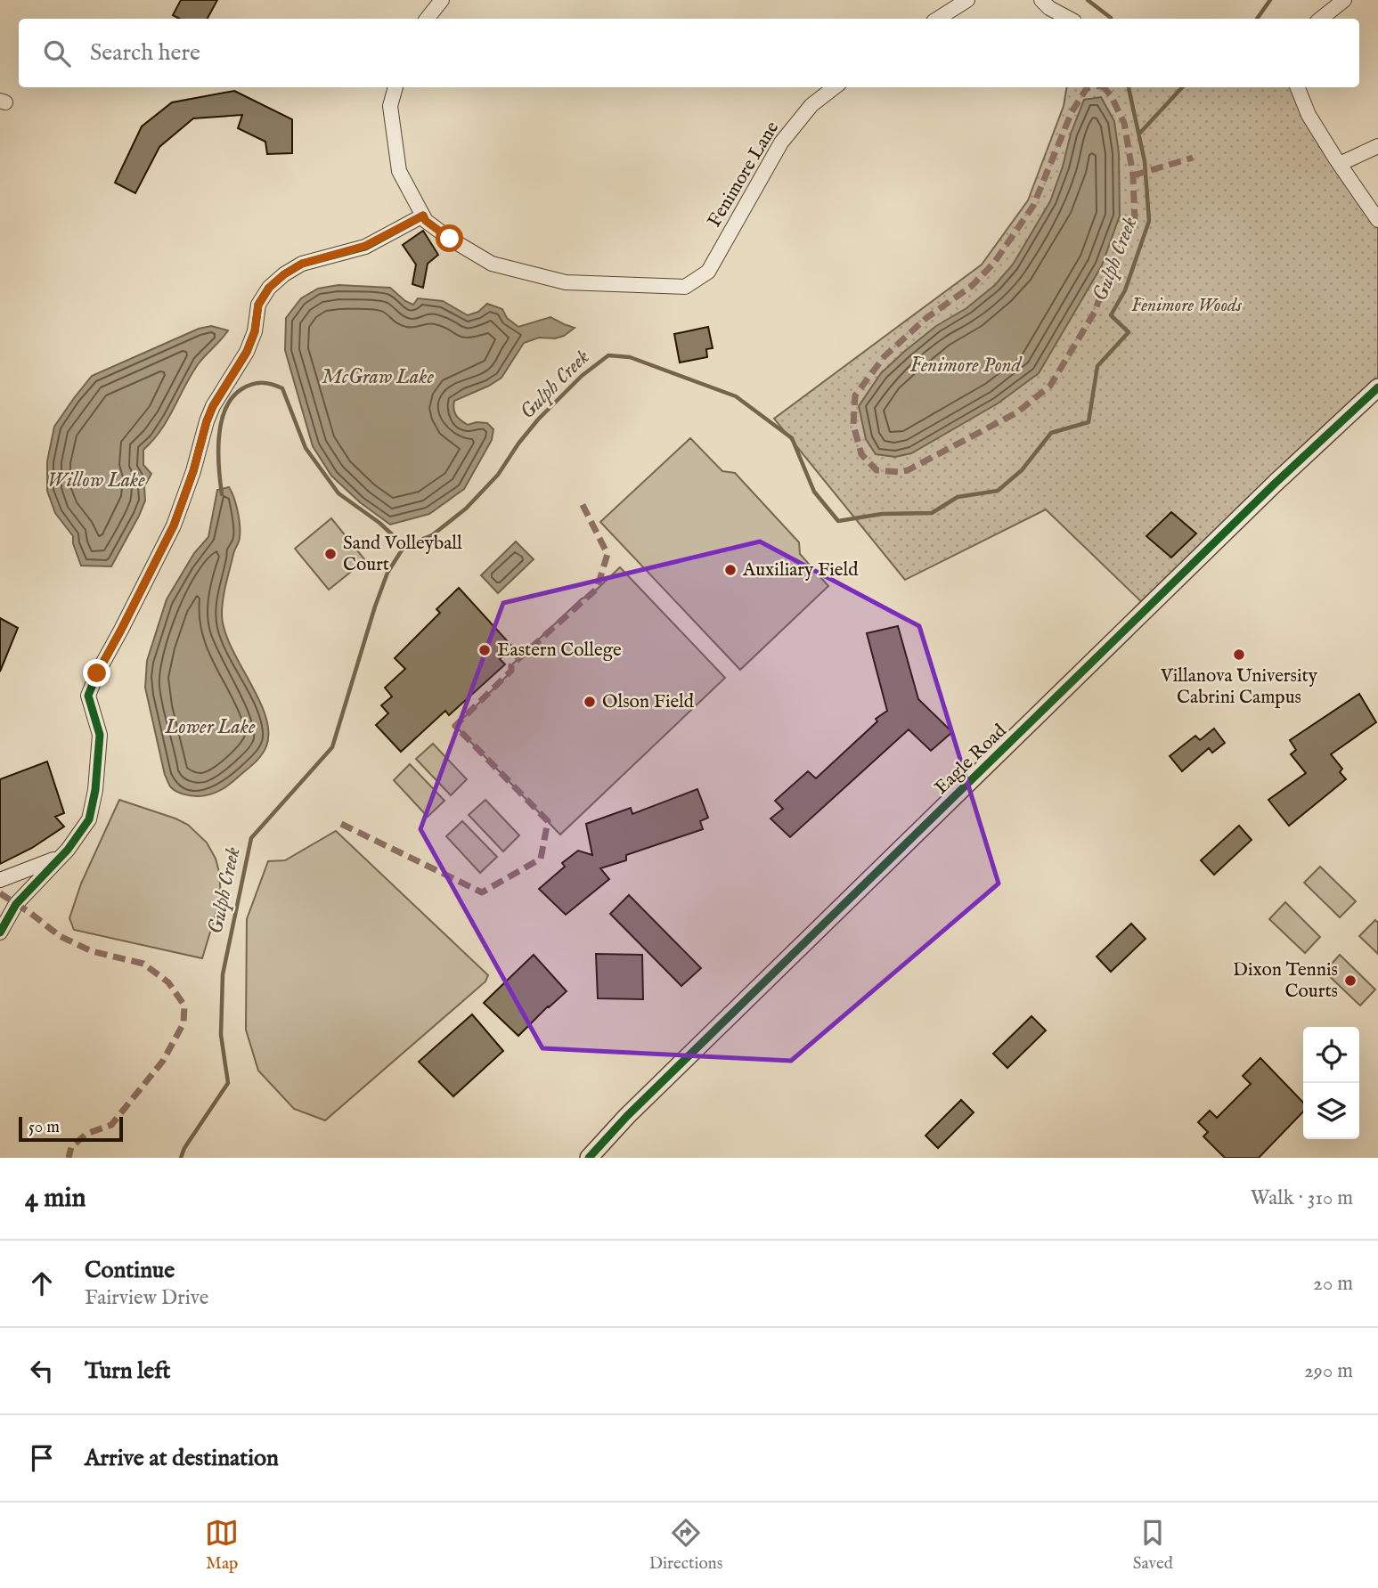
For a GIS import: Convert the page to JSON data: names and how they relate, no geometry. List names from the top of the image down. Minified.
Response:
{"streets":{"street":["Fenimore Lane","Eagle Road"]},"water":["Gulph Creek","Fenimore Pond","McGraw Lake","Willow Lake","Lower Lake"],"parks":["Fenimore Woods"],"places":["Sand Volleyball Court","Auxiliary Field","Eastern College","Villanova University Cabrini Campus","Olson Field","Dixon Tennis Courts"],"scale_bar":"50 m","page":{"search":"Search here","scale":"50 m","heading":["4 min","Walk · 310 m"],"list":[["Continue","Fairview Drive","20 m"],["Turn left","290 m"],"Arrive at destination"],"nav":["Map","Directions","Saved"]}}
